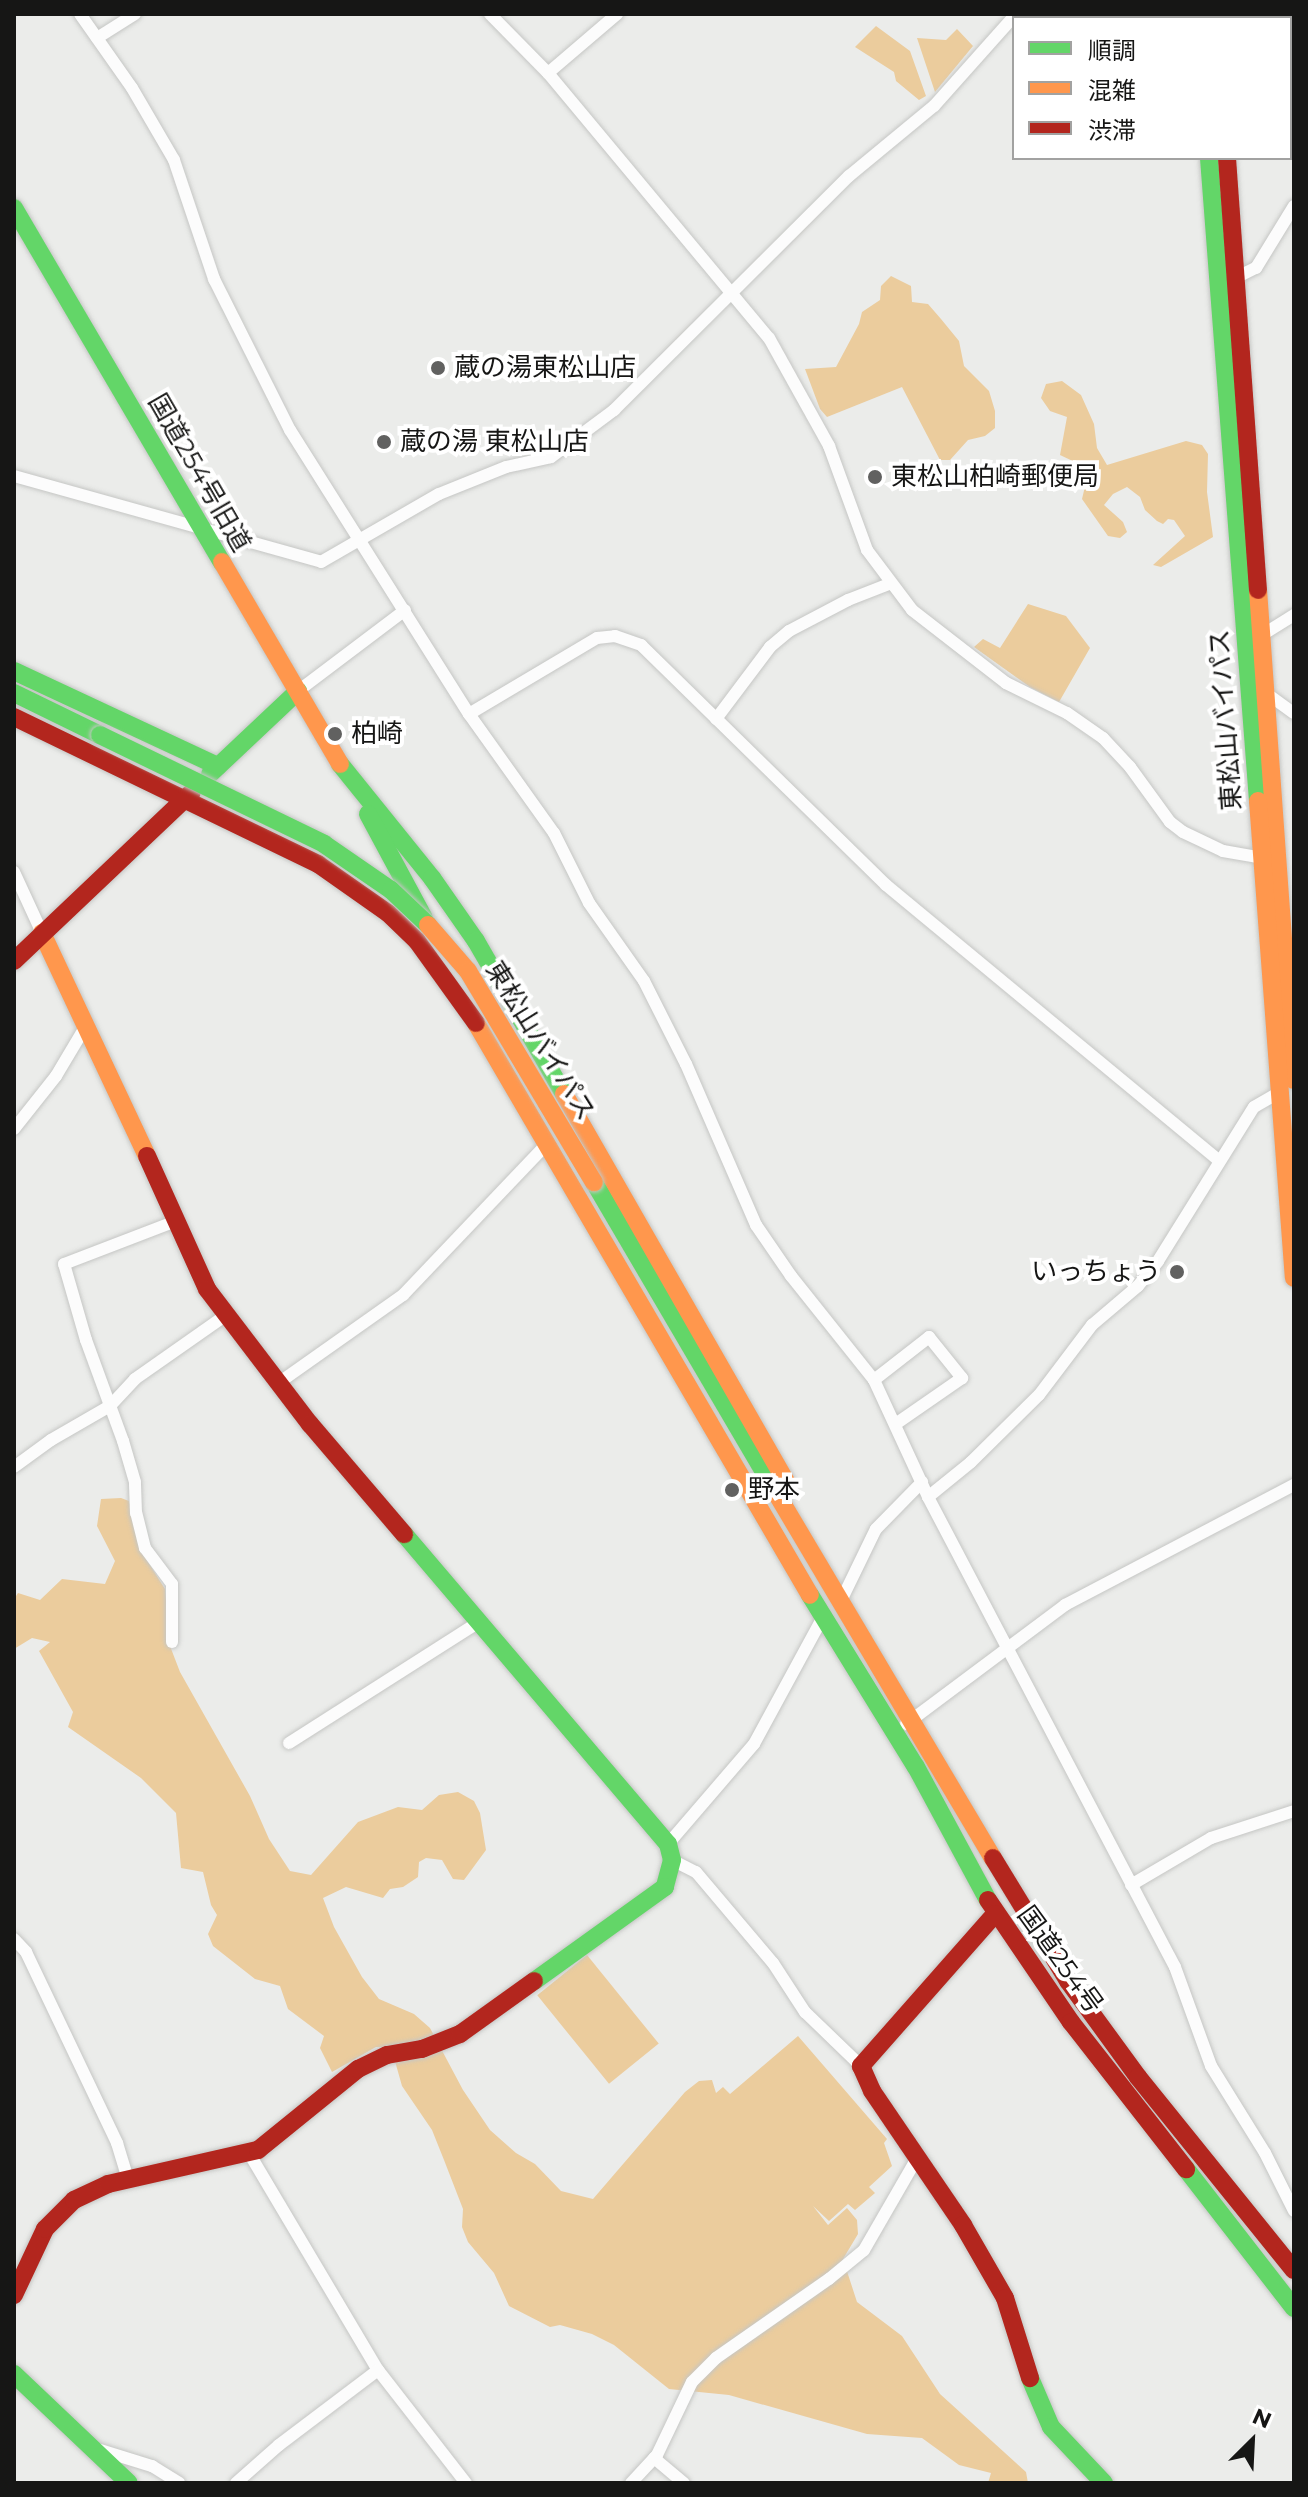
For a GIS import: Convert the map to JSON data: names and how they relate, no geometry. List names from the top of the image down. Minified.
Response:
{"streets":{"main road":["国道254号旧道","東松山バイパス","国道254号"]},"crossings":[["東松山バイパス","国道254号"]],"places":["蔵の湯東松山店","蔵の湯 東松山店","東松山柏崎郵便局","柏崎","いっちょう","野本"],"legend":["順調","混雑","渋滞"],"north":"top right"}
